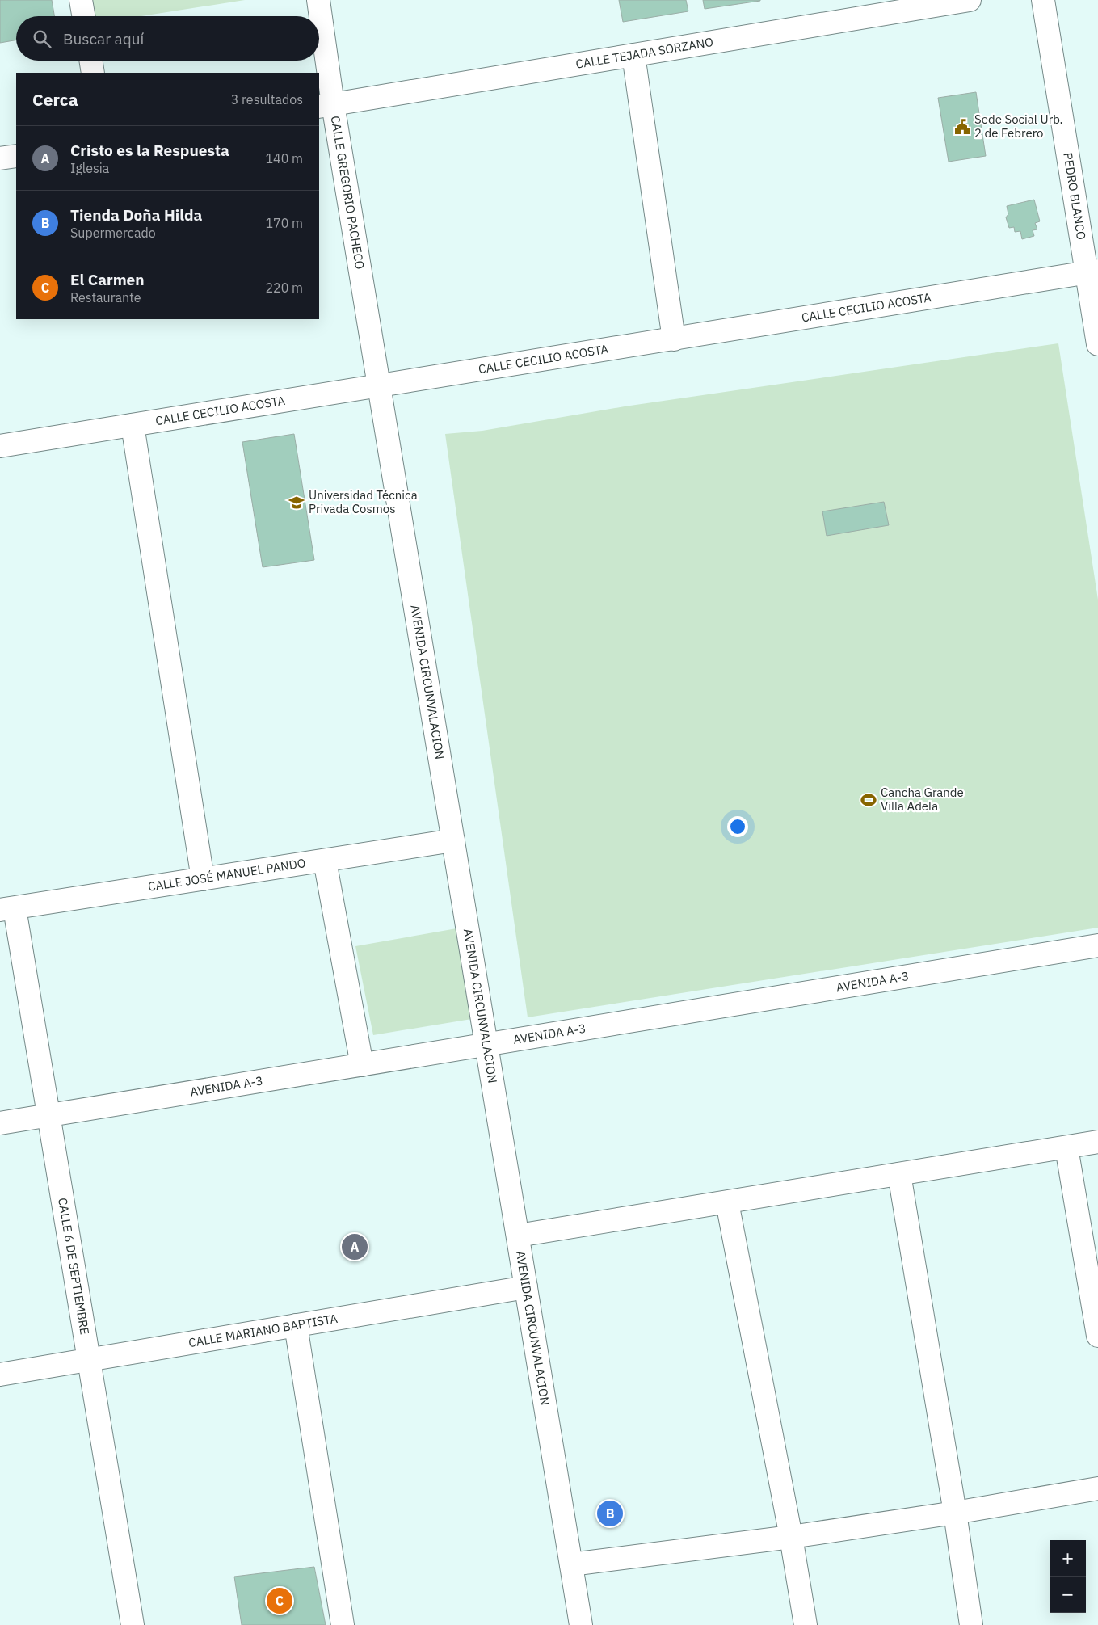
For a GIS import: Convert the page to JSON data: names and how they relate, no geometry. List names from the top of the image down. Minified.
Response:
{"streets":{"street":["CALLE TEJADA SORZANO","CALLE GREGORIO PACHECO","PEDRO BLANCO","CALLE CECILIO ACOSTA","AVENIDA CIRCUNVALACION","CALLE JOSÉ MANUEL PANDO","AVENIDA A-3","CALLE 6 DE SEPTIEMBRE","CALLE MARIANO BAPTISTA"]},"crossings":[["CALLE TEJADA SORZANO","CALLE GREGORIO PACHECO"],["CALLE GREGORIO PACHECO","CALLE CECILIO ACOSTA"],["CALLE GREGORIO PACHECO","AVENIDA CIRCUNVALACION"],["PEDRO BLANCO","CALLE CECILIO ACOSTA"],["CALLE CECILIO ACOSTA","AVENIDA CIRCUNVALACION"],["AVENIDA CIRCUNVALACION","CALLE JOSÉ MANUEL PANDO"],["AVENIDA CIRCUNVALACION","AVENIDA A-3"],["AVENIDA CIRCUNVALACION","CALLE MARIANO BAPTISTA"],["CALLE JOSÉ MANUEL PANDO","CALLE 6 DE SEPTIEMBRE"],["AVENIDA A-3","CALLE 6 DE SEPTIEMBRE"],["CALLE 6 DE SEPTIEMBRE","CALLE MARIANO BAPTISTA"]],"places":{"public building":["Sede Social Urb. 2 de Febrero"],"school or university":["Universidad Técnica Privada Cosmos"],"sports":["Cancha Grande Villa Adela"]},"page":{"search":"Buscar aquí","heading":["Cerca","3 resultados"],"list":[{"mark":"A","name":"Cristo es la Respuesta","note":"Iglesia","value":"140 m"},{"mark":"B","name":"Tienda Doña Hilda","note":"Supermercado","value":"170 m"},{"mark":"C","name":"El Carmen","note":"Restaurante","value":"220 m"}],"pins":["A","B","C"],"map_buttons":["+","−"]}}
